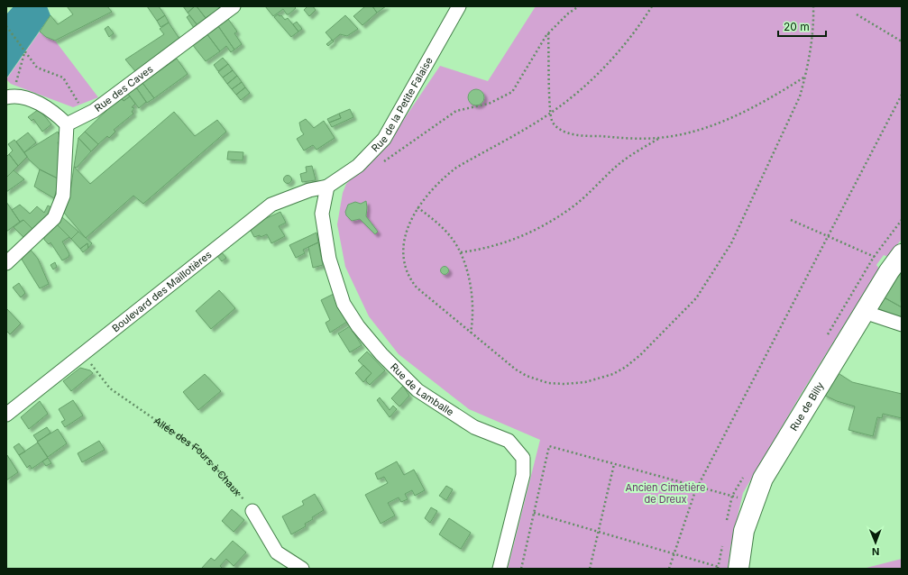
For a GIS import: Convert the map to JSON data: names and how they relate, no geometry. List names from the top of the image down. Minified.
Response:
{"streets":{"main road":["Rue de Billy"],"street":["Rue des Caves","Rue de la Petite Falaise","Boulevard des Maillotières","Rue de Lamballe"],"path":["Allée des Fours à Chaux"]},"crossings":[["Rue de la Petite Falaise","Boulevard des Maillotières"],["Rue de la Petite Falaise","Rue de Lamballe"],["Boulevard des Maillotières","Rue de Lamballe"],["Boulevard des Maillotières","Allée des Fours à Chaux"]],"parks":["Ancien Cimetière de Dreux"],"scale_bar":"20 m","north":"bottom"}
